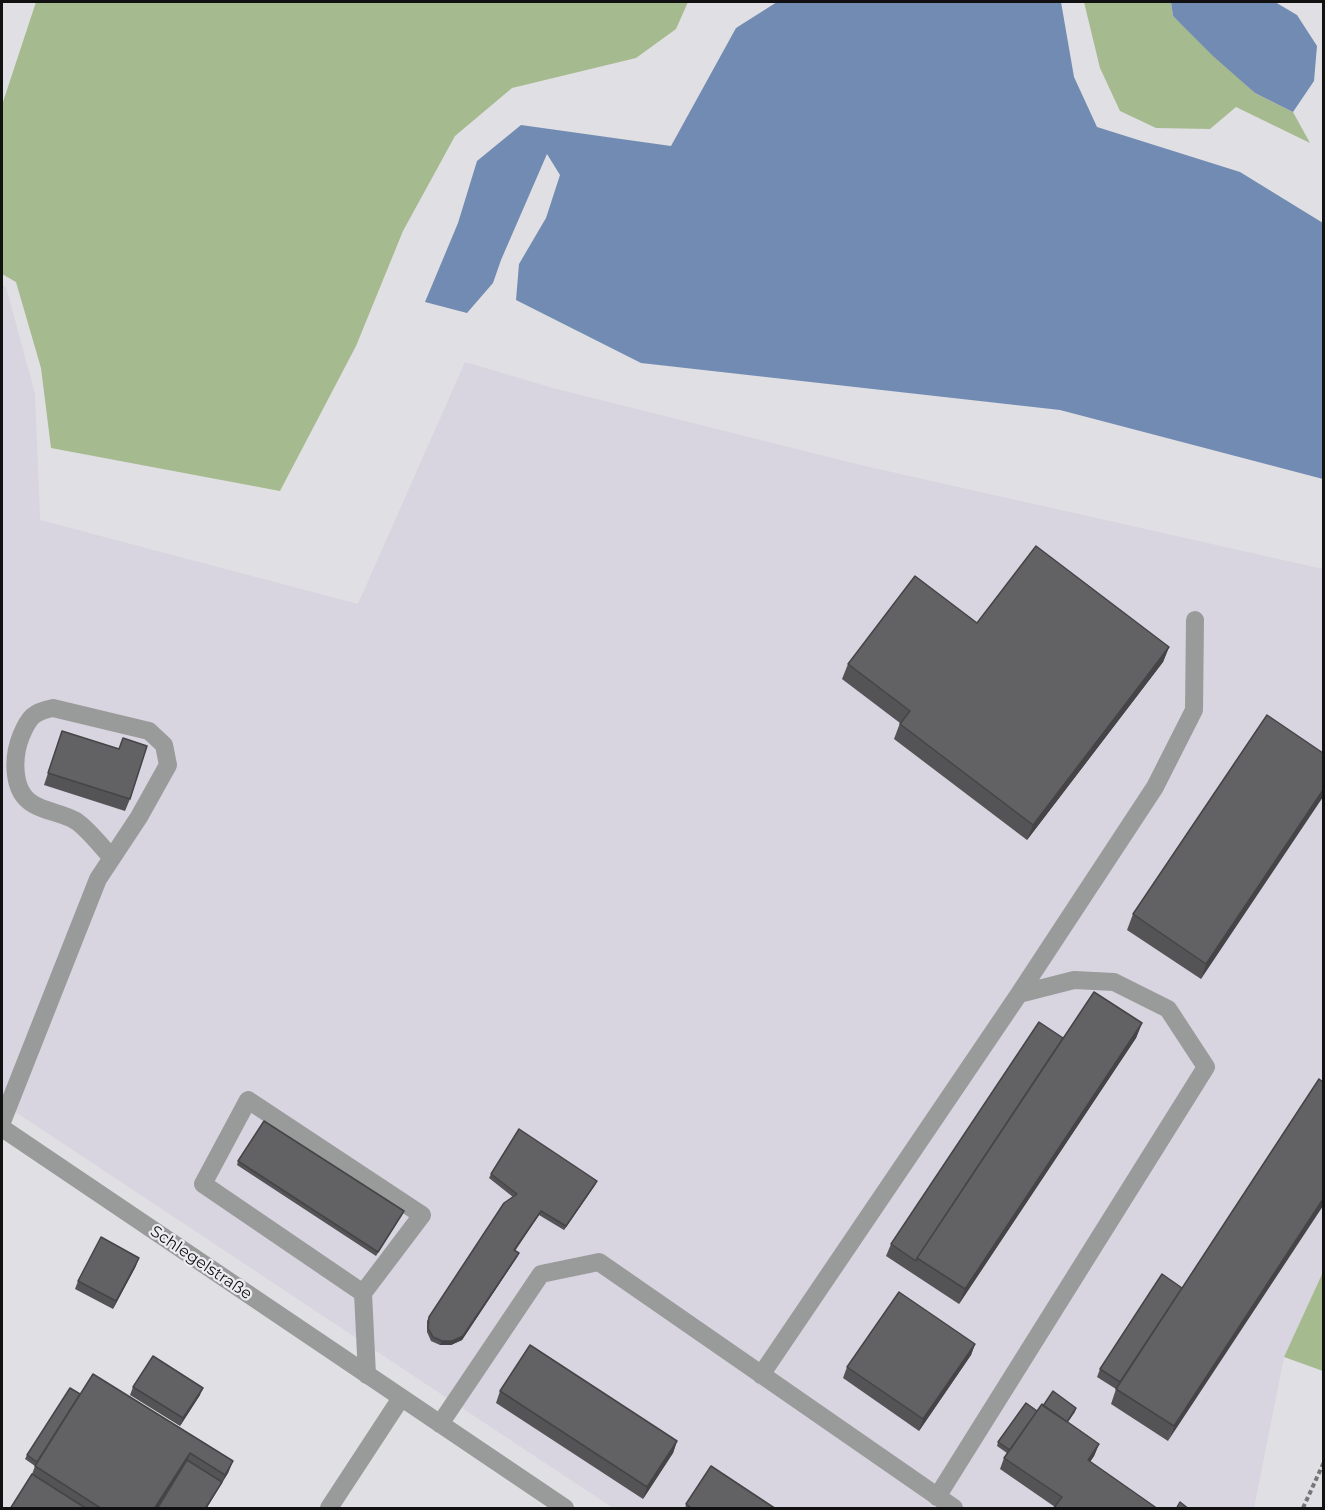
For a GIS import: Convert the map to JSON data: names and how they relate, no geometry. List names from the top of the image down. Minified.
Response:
{"streets":{"street":["Schlegelstraße"]}}
